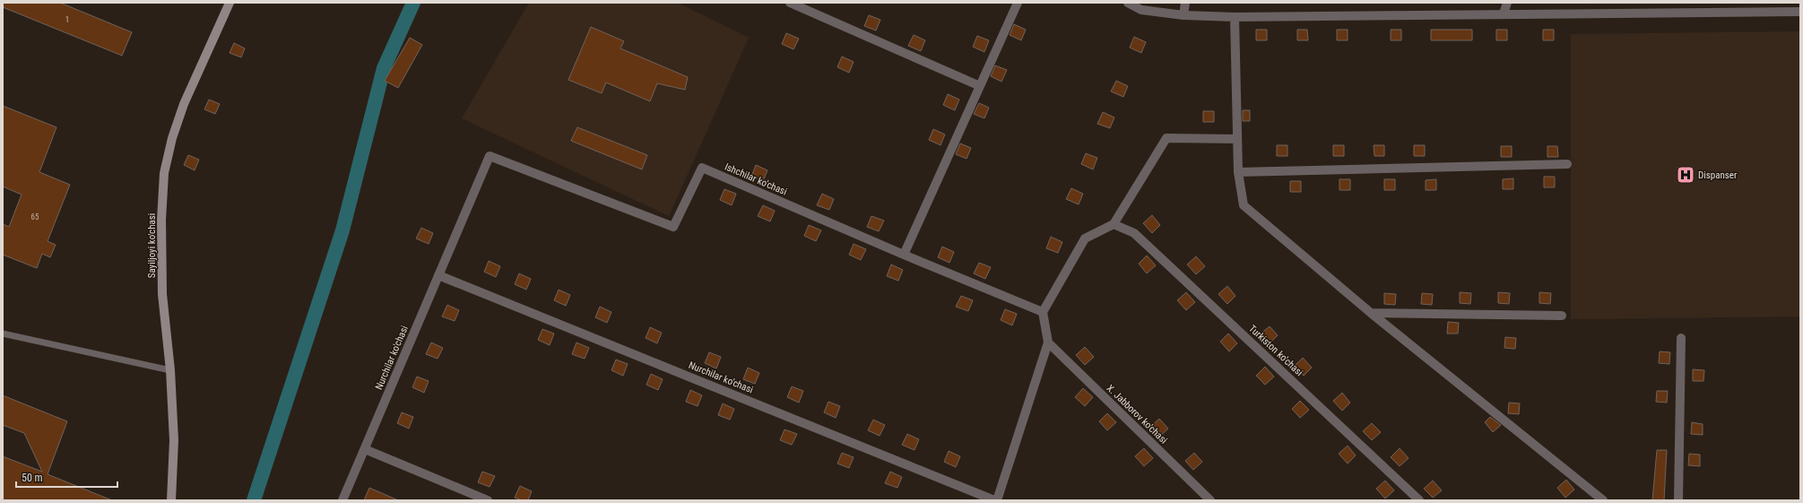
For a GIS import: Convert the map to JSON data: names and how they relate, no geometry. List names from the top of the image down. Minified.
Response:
{"streets":{"main road":["Sayiljoyi ko'chasi"],"street":["Ishchilar ko'chasi","Turkiston ko'chasi","Nurchilar ko'chasi","X. Jabborov ko'chasi"]},"crossings":[["Ishchilar ko'chasi","Nurchilar ko'chasi"]],"places":{"hospital":["Dispanser"]},"house_numbers":["1","65"],"scale_bar":"50 m"}
